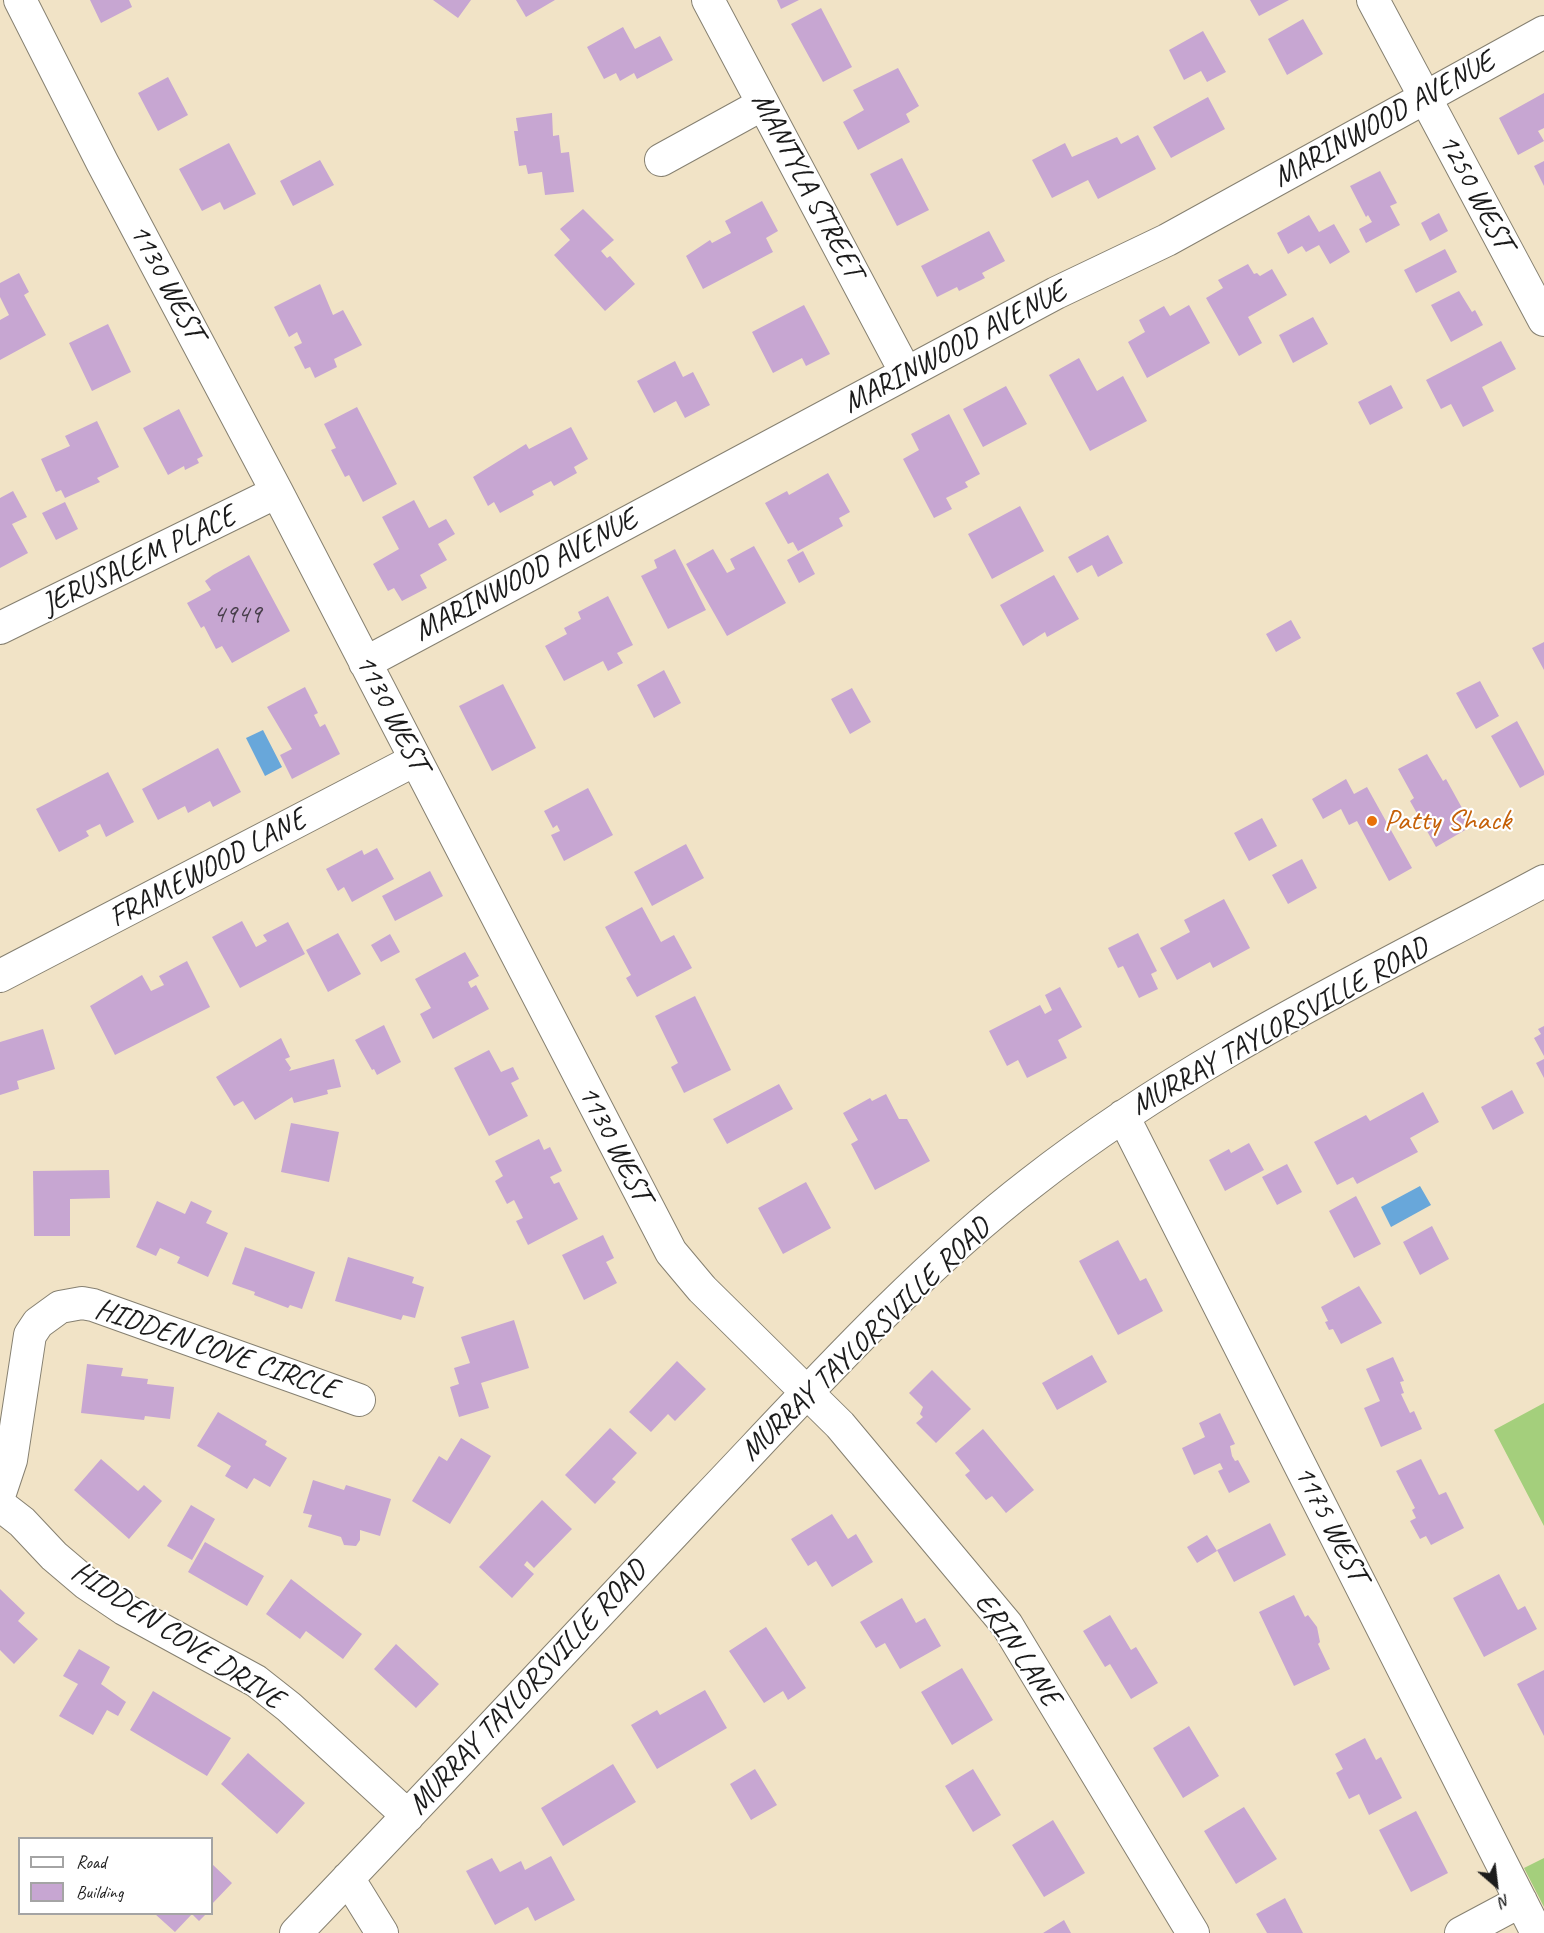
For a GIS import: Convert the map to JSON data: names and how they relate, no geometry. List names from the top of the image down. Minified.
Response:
{"streets":{"street":["MARINWOOD AVENUE","MANTYLA STREET","1250 WEST","1130 WEST","JERUSALEM PLACE","FRAMEWOOD LANE","MURRAY TAYLORSVILLE ROAD","HIDDEN COVE CIRCLE","1175 WEST","HIDDEN COVE DRIVE","ERIN LANE"]},"crossings":[["MARINWOOD AVENUE","MANTYLA STREET"],["MARINWOOD AVENUE","1250 WEST"],["MARINWOOD AVENUE","1130 WEST"],["1130 WEST","JERUSALEM PLACE"],["1130 WEST","FRAMEWOOD LANE"],["1130 WEST","MURRAY TAYLORSVILLE ROAD"],["1130 WEST","ERIN LANE"],["MURRAY TAYLORSVILLE ROAD","1175 WEST"],["MURRAY TAYLORSVILLE ROAD","HIDDEN COVE DRIVE"],["MURRAY TAYLORSVILLE ROAD","ERIN LANE"]],"places":["Patty Shack"],"house_numbers":["4949"],"legend":["Road","Building"],"north":"bottom right"}
